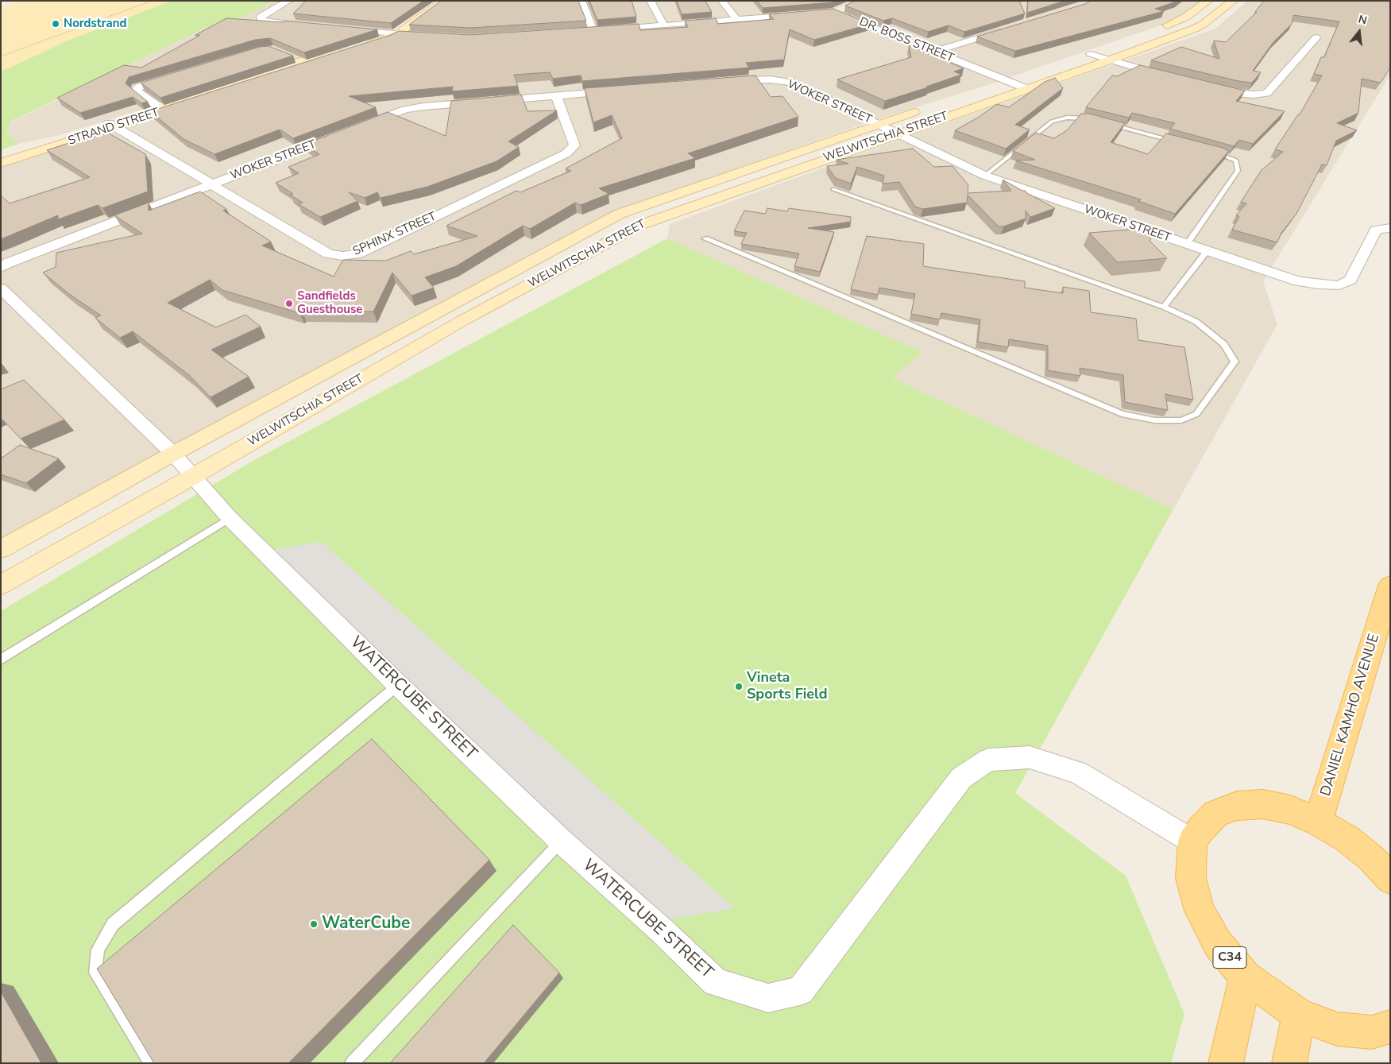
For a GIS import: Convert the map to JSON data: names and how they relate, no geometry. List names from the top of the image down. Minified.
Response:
{"streets":{"main road":["DANIEL KAMHO AVENUE","C34"],"street":["DR. BOSS STREET","WOKER STREET","STRAND STREET","WELWITSCHIA STREET","SPHINX STREET","WATERCUBE STREET"]},"crossings":[["DR. BOSS STREET","WELWITSCHIA STREET"],["WOKER STREET","WELWITSCHIA STREET"],["WOKER STREET","SPHINX STREET"],["STRAND STREET","SPHINX STREET"],["WELWITSCHIA STREET","WATERCUBE STREET"],["WATERCUBE STREET","C34"]],"places":["Nordstrand","Sandfields Guesthouse","Vineta Sports Field","WaterCube"],"north":"top"}
